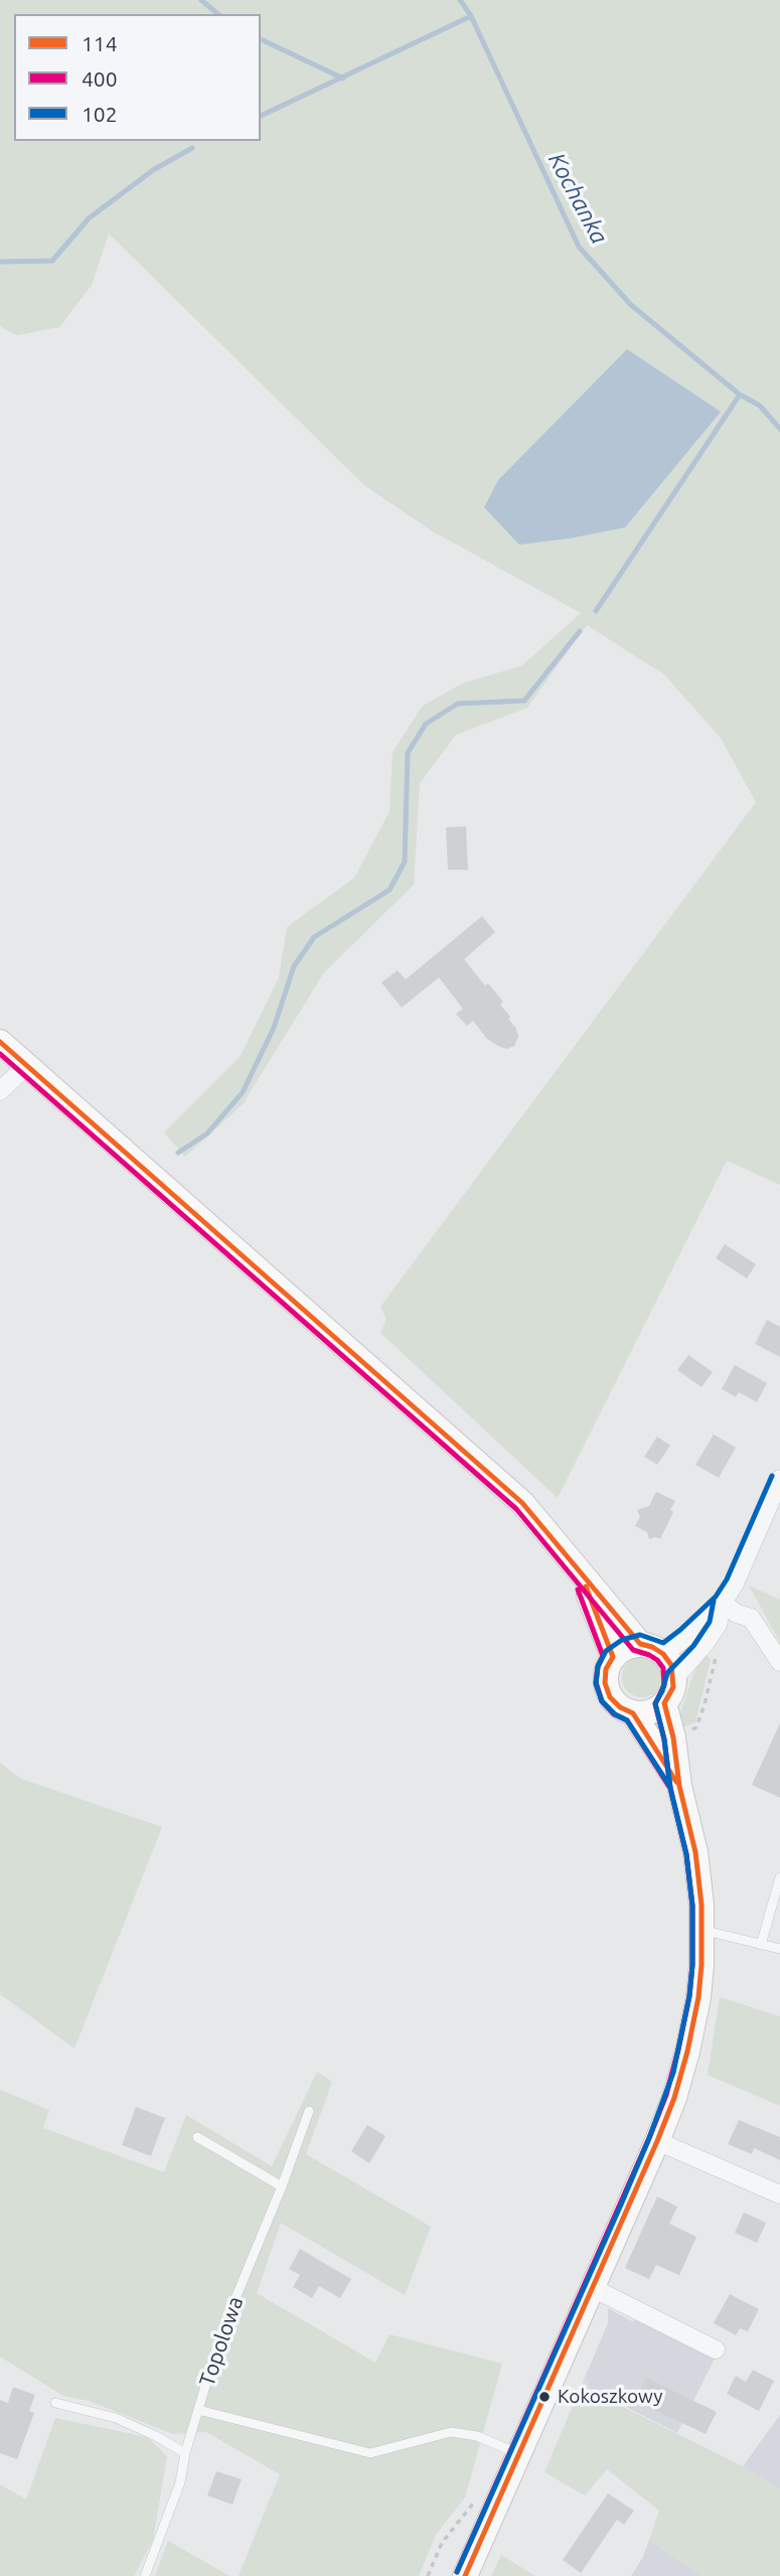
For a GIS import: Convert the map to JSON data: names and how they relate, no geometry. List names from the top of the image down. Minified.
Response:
{"streets":{"lane":["Topolowa"]},"water":["Kochanka"],"places":["Kokoszkowy"],"lines":["transit line 114","transit line 400","transit line 102"],"legend":["114","400","102"]}
